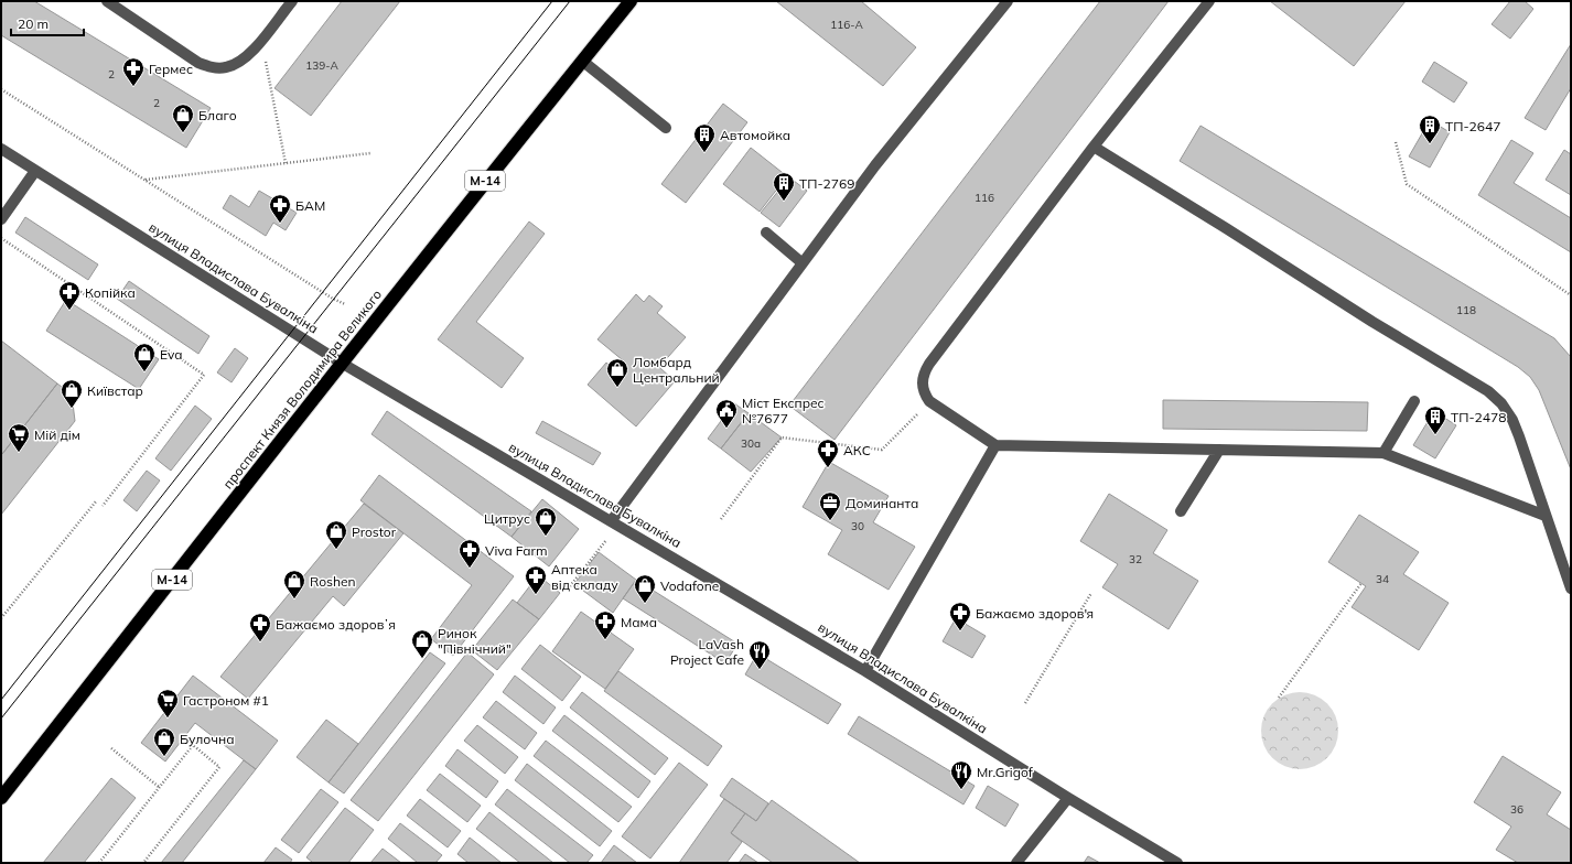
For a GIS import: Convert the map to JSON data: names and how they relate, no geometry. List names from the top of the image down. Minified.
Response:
{"streets":{"highway":["М-14","проспект Князя Володимира Великого"],"street":["вулиця Владислава Бувалкіна"]},"crossings":[["вулиця Владислава Бувалкіна","проспект Князя Володимира Великого"]],"places":{"pharmacy":["Гермес","БАМ","Копійка","АКС","Viva Farm","Аптека від складу","Бажаємо здоров'я","Мама","Бажаємо здоровʼя"],"shop":["Благо","Eva","Ломбард Центральний","Київстар","Цитрус","Prostor","Roshen","Vodafone","Ринок \"Північний\"","Булочна"],"building":["ТП-2647","Автомойка","ТП-2769","ТП-2478"],"public building":["Міст Експрес №7677"],"supermarket":["Мій дім","Гастроном #1"],"office":["Доминанта"],"restaurant":["LaVash Project Cafe","Mr.Grigof"]},"house_numbers":["116-А","139-А","2","2","116","118","30а","30","32","34","36"],"scale_bar":"20 m"}
